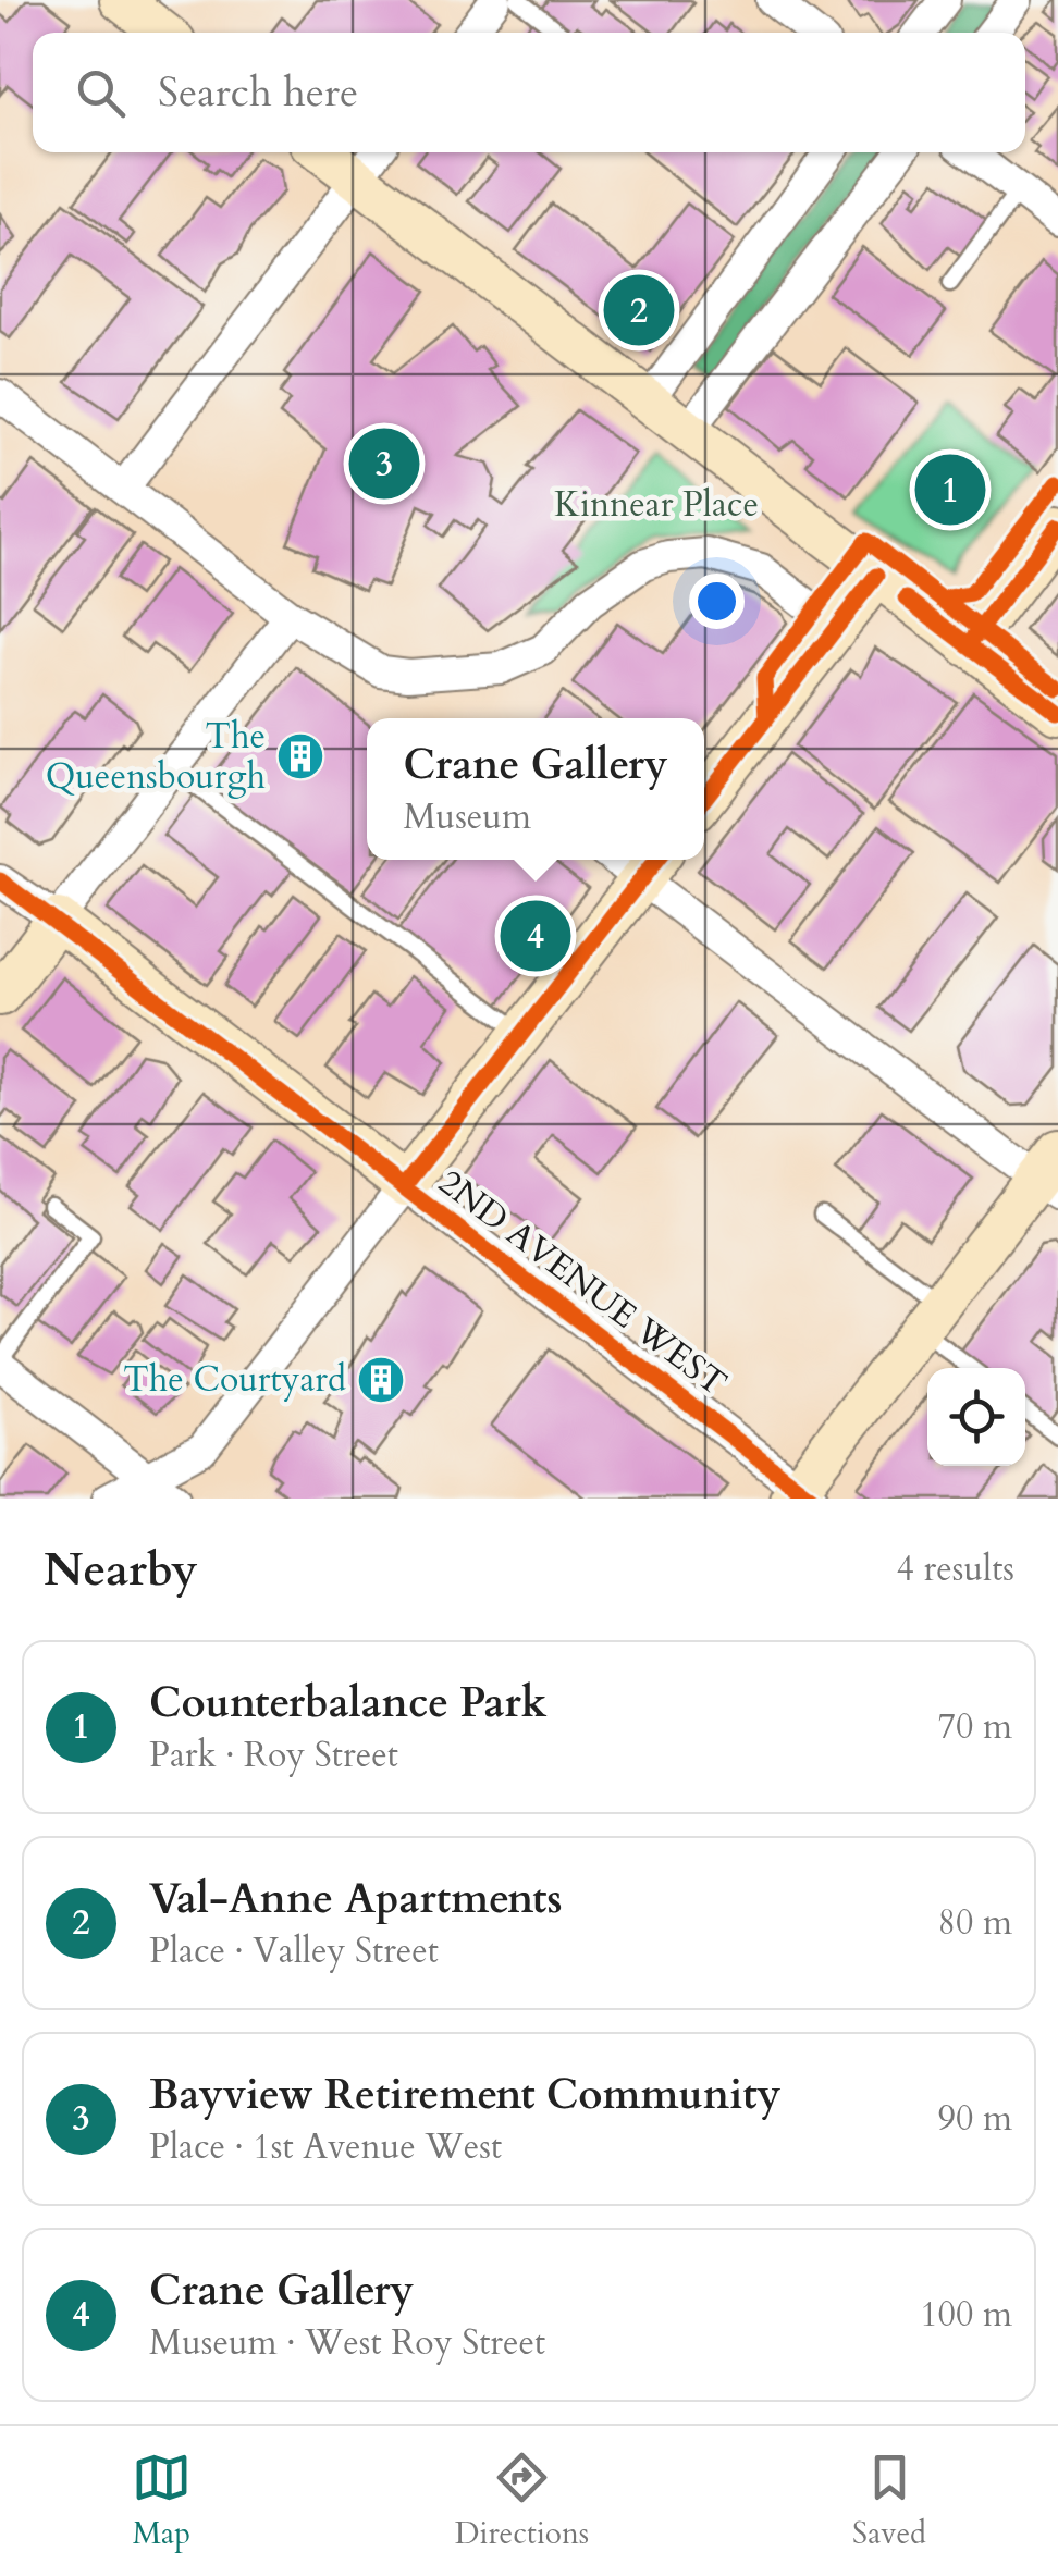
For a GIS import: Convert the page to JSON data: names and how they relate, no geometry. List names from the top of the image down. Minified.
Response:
{"streets":{"main road":["2ND AVENUE WEST"]},"parks":["Kinnear Place"],"places":{"building":["The Queensbourgh","The Courtyard"]},"page":{"search":"Search here","pins":["2","3","1","4"],"popup":["Crane Gallery","Museum"],"heading":["Nearby","4 results"],"list":[{"mark":"1","name":"Counterbalance Park","note":"Park · Roy Street","value":"70 m"},{"mark":"2","name":"Val-Anne Apartments","note":"Place · Valley Street","value":"80 m"},{"mark":"3","name":"Bayview Retirement Community","note":"Place · 1st Avenue West","value":"90 m"},{"mark":"4","name":"Crane Gallery","note":"Museum · West Roy Street","value":"100 m"}],"nav":["Map","Directions","Saved"]}}
